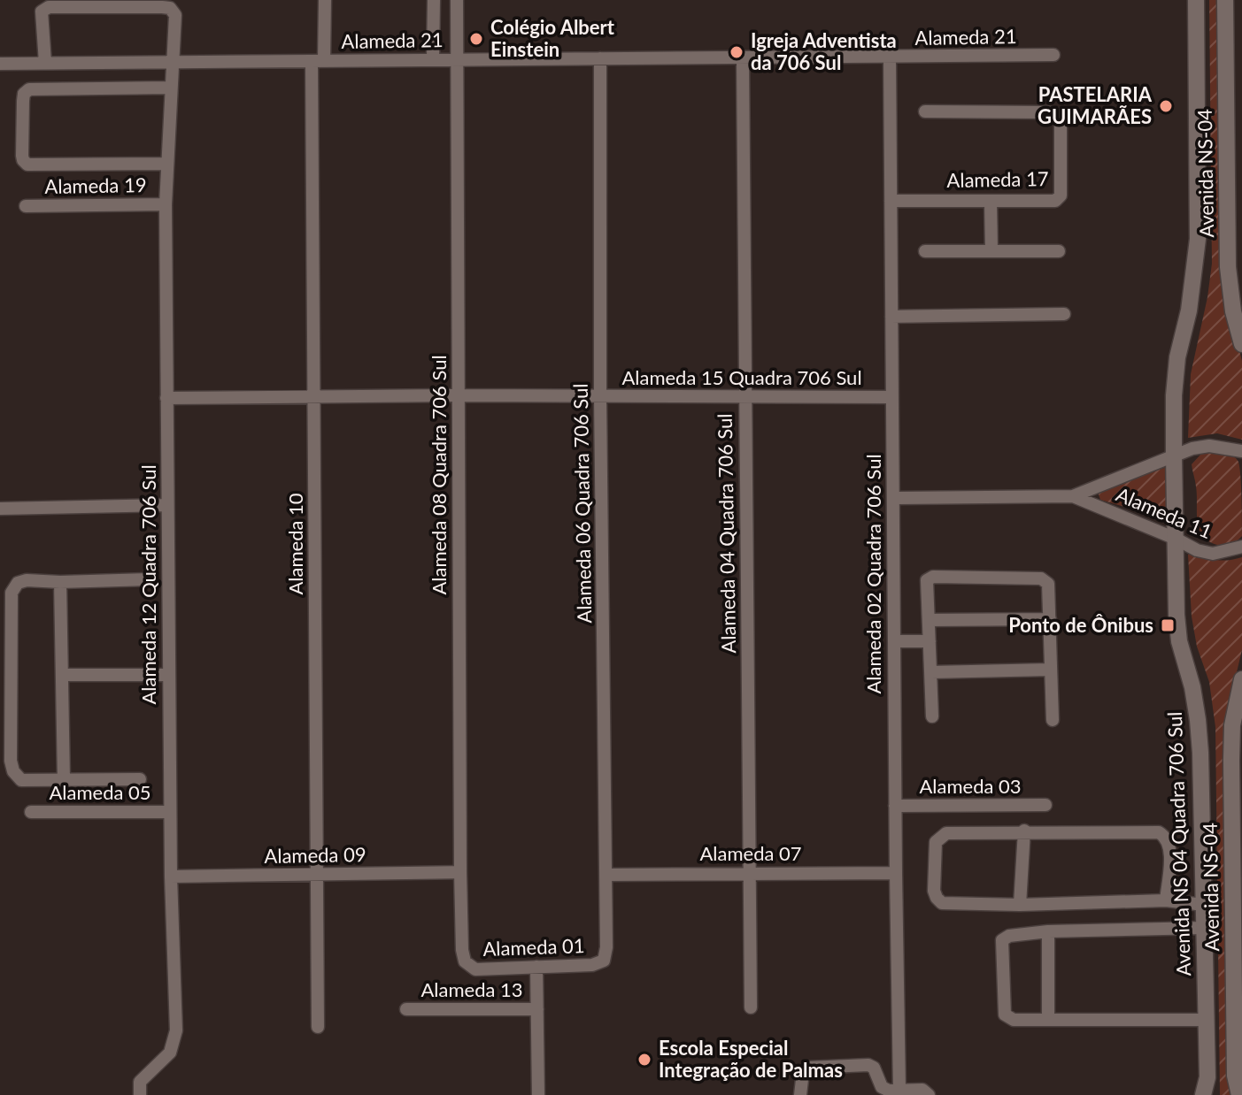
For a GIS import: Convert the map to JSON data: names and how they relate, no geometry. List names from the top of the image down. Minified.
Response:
{"streets":{"street":["Alameda 21","Avenida NS-04","Alameda 17","Alameda 19","Alameda 15 Quadra 706 Sul","Alameda 08 Quadra 706 Sul","Alameda 06 Quadra 706 Sul","Alameda 11","Alameda 04 Quadra 706 Sul","Alameda 10","Alameda 02 Quadra 706 Sul","Alameda 12 Quadra 706 Sul","Alameda 03","Alameda 05","Avenida NS 04 Quadra 706 Sul","Alameda 07","Alameda 09","Alameda 01","Alameda 13"]},"crossings":[["Alameda 21","Alameda 08 Quadra 706 Sul"],["Alameda 21","Alameda 06 Quadra 706 Sul"],["Alameda 21","Alameda 04 Quadra 706 Sul"],["Alameda 21","Alameda 10"],["Alameda 21","Alameda 02 Quadra 706 Sul"],["Alameda 21","Alameda 12 Quadra 706 Sul"],["Alameda 17","Alameda 02 Quadra 706 Sul"],["Alameda 19","Alameda 12 Quadra 706 Sul"],["Alameda 15 Quadra 706 Sul","Alameda 08 Quadra 706 Sul"],["Alameda 15 Quadra 706 Sul","Alameda 06 Quadra 706 Sul"],["Alameda 15 Quadra 706 Sul","Alameda 04 Quadra 706 Sul"],["Alameda 15 Quadra 706 Sul","Alameda 10"],["Alameda 15 Quadra 706 Sul","Alameda 02 Quadra 706 Sul"],["Alameda 15 Quadra 706 Sul","Alameda 12 Quadra 706 Sul"],["Alameda 08 Quadra 706 Sul","Alameda 09"],["Alameda 08 Quadra 706 Sul","Alameda 01"],["Alameda 06 Quadra 706 Sul","Alameda 07"],["Alameda 06 Quadra 706 Sul","Alameda 01"],["Alameda 11","Alameda 02 Quadra 706 Sul"],["Alameda 11","Avenida NS 04 Quadra 706 Sul"],["Alameda 04 Quadra 706 Sul","Alameda 07"],["Alameda 10","Alameda 09"],["Alameda 02 Quadra 706 Sul","Alameda 03"],["Alameda 02 Quadra 706 Sul","Alameda 07"],["Alameda 12 Quadra 706 Sul","Alameda 05"],["Alameda 12 Quadra 706 Sul","Alameda 09"]],"places":{"other":["Colégio Albert Einstein","Igreja Adventista da 706 Sul","PASTELARIA GUIMARÃES","Escola Especial Integração de Palmas"],"transit":["Ponto de Ônibus"]}}
